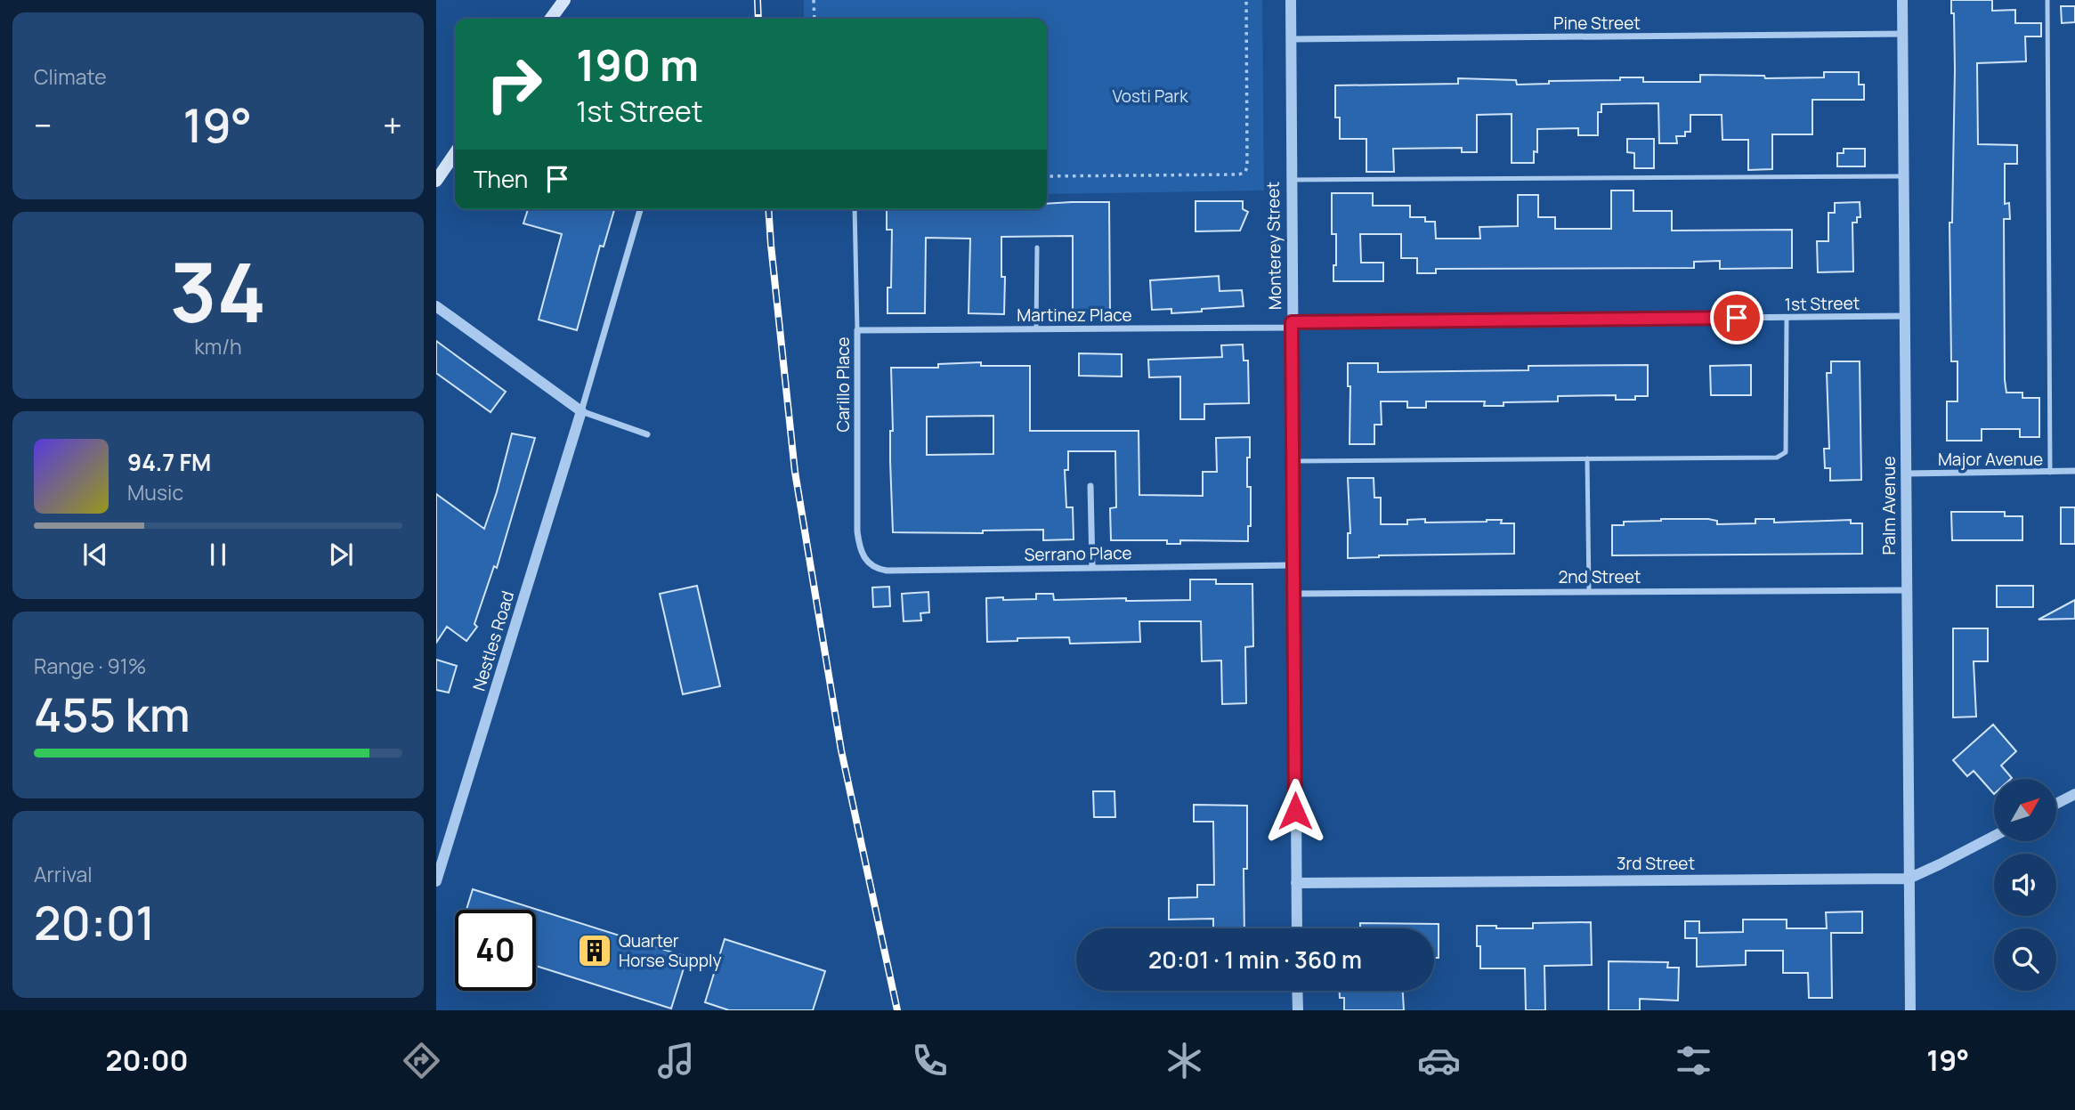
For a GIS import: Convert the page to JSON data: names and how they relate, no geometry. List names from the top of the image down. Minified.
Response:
{"streets":{"street":["Pine Street","Monterey Street","1st Street","Martinez Place","Carillo Place","Major Avenue","Palm Avenue","Serrano Place","2nd Street","Nestles Road","3rd Street"]},"crossings":[["Pine Street","Monterey Street"],["Pine Street","Palm Avenue"],["Monterey Street","1st Street"],["Monterey Street","Martinez Place"],["Monterey Street","Serrano Place"],["Monterey Street","2nd Street"],["Monterey Street","3rd Street"],["1st Street","Martinez Place"],["1st Street","Palm Avenue"],["Martinez Place","Carillo Place"],["Carillo Place","Serrano Place"],["Major Avenue","Palm Avenue"],["Palm Avenue","2nd Street"],["Palm Avenue","3rd Street"]],"parks":["Vosti Park"],"places":{"building":["Quarter Horse Supply"]},"north":"top right","page":{"tile":["Climate",["34","km/h"],["Range · 91%","455 km"],["Arrival","20:01"]],"turn":["190 m","1st Street"],"heat":["−","19°","+"],"then":"Then","song":["94.7 FM","Music"],"limit":"40","trip":"20:01 · 1 min · 360 m","tabs":["20:00","19°"]}}
